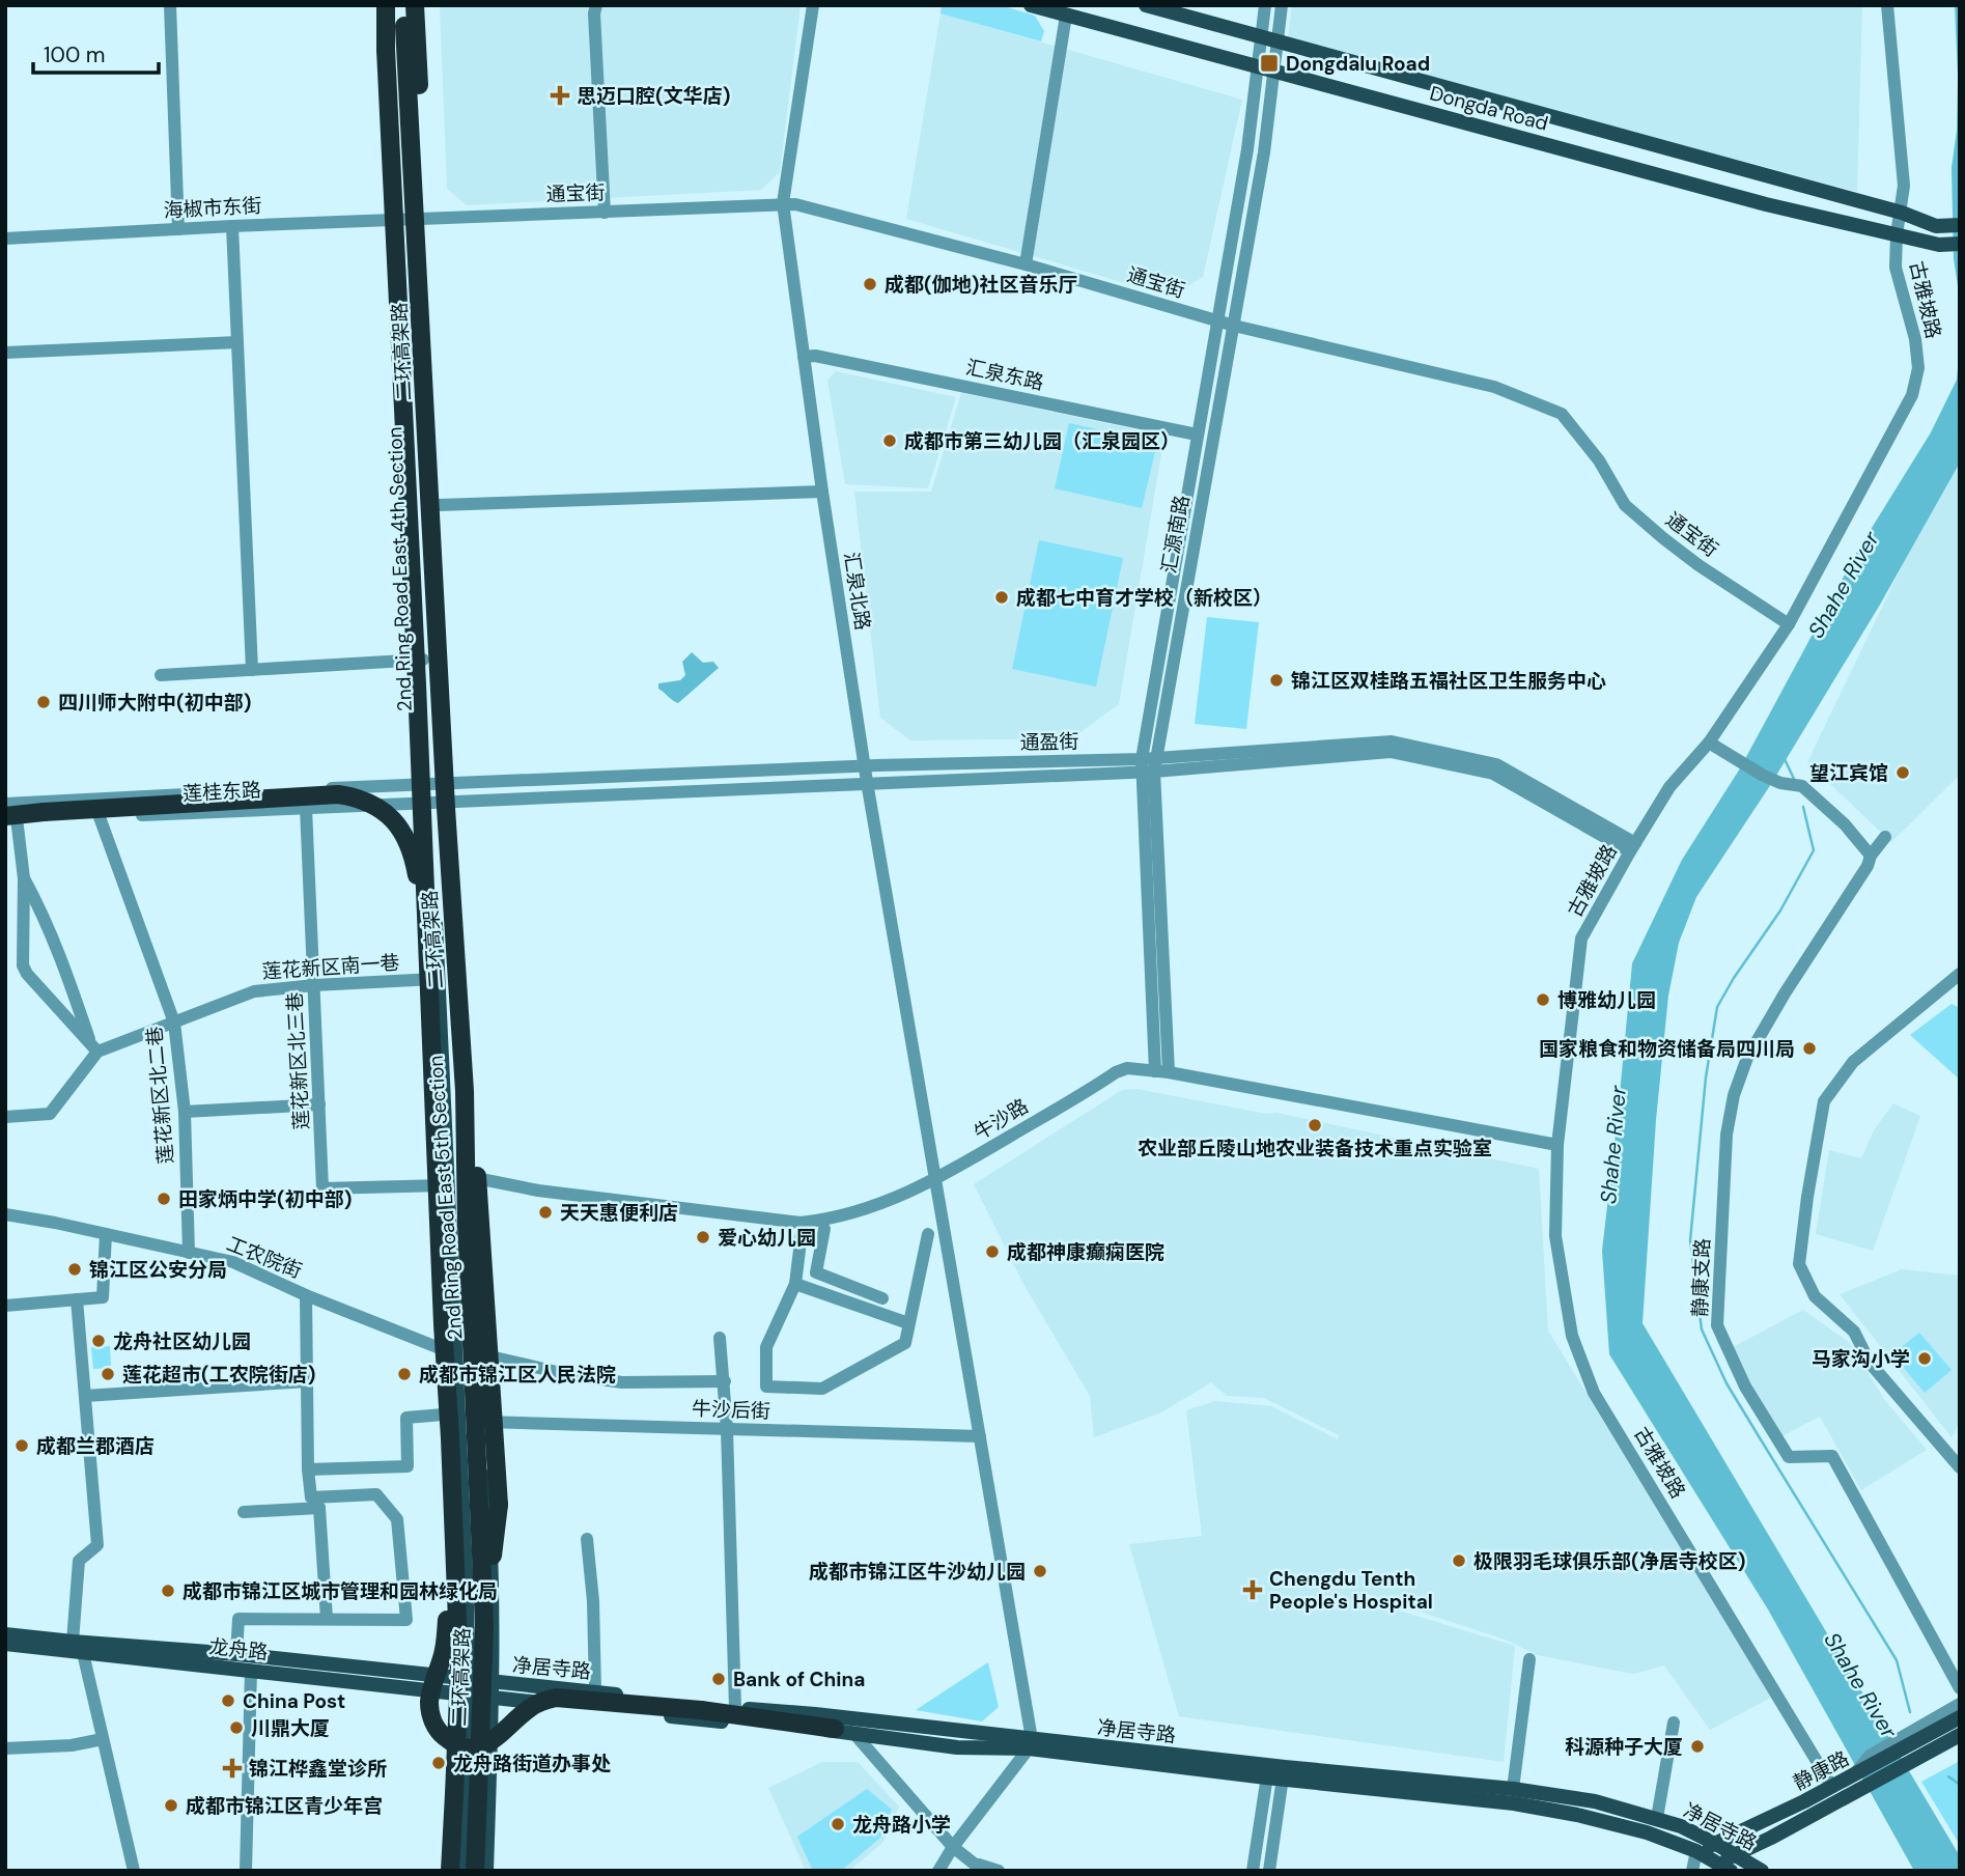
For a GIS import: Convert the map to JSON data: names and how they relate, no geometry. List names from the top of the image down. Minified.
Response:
{"streets":{"highway":["二环高架路"],"main road":["Dongda Road","2nd Ring Road East 4th Section","2nd Ring Road East 5th Section","龙舟路","净居寺路","静康路"],"street":["通宝街","海椒市东街","古雅坡路","汇泉东路","汇源南路","汇泉北路","通盈街","莲桂东路","莲花新区南一巷","莲花新区北三巷","莲花新区北二巷","牛沙路","工农院街","静康支路","牛沙后街"]},"crossings":[["Dongda Road","古雅坡路"],["Dongda Road","汇源南路"],["通宝街","海椒市东街"],["通宝街","古雅坡路"],["通宝街","汇源南路"],["通宝街","2nd Ring Road East 4th Section"],["通宝街","汇泉北路"],["海椒市东街","2nd Ring Road East 4th Section"],["古雅坡路","通盈街"],["古雅坡路","牛沙路"],["古雅坡路","静康路"],["二环高架路","2nd Ring Road East 4th Section"],["汇泉东路","汇源南路"],["汇泉东路","汇泉北路"],["汇源南路","通盈街"],["汇源南路","牛沙路"],["2nd Ring Road East 4th Section","通盈街"],["2nd Ring Road East 4th Section","莲桂东路"],["2nd Ring Road East 4th Section","2nd Ring Road East 5th Section"],["汇泉北路","通盈街"],["汇泉北路","牛沙路"],["汇泉北路","牛沙后街"],["汇泉北路","净居寺路"],["通盈街","莲桂东路"],["通盈街","2nd Ring Road East 5th Section"],["莲桂东路","莲花新区北三巷"],["莲桂东路","莲花新区北二巷"],["莲桂东路","2nd Ring Road East 5th Section"],["莲花新区南一巷","莲花新区北三巷"],["莲花新区南一巷","莲花新区北二巷"],["莲花新区南一巷","2nd Ring Road East 5th Section"],["莲花新区北三巷","2nd Ring Road East 5th Section"],["莲花新区北二巷","工农院街"],["牛沙路","2nd Ring Road East 5th Section"],["2nd Ring Road East 5th Section","工农院街"],["2nd Ring Road East 5th Section","牛沙后街"],["2nd Ring Road East 5th Section","龙舟路"],["2nd Ring Road East 5th Section","净居寺路"],["龙舟路","净居寺路"],["净居寺路","静康路"]],"water":["Shahe River"],"places":{"transit":["Dongdalu Road"],"health":["思迈口腔(文华店)","Chengdu Tenth People's Hospital","锦江桦鑫堂诊所"],"other":["成都(伽地)社区音乐厅","成都市第三幼儿园（汇泉园区）","成都七中育才学校（新校区）","锦江区双桂路五福社区卫生服务中心","四川师大附中(初中部)","望江宾馆","博雅幼儿园","国家粮食和物资储备局四川局","农业部丘陵山地农业装备技术重点实验室","田家炳中学(初中部)","天天惠便利店","爱心幼儿园","成都神康癫痫医院","锦江区公安分局","龙舟社区幼儿园","马家沟小学","莲花超市(工农院街店)","成都市锦江区人民法院","成都兰郡酒店","极限羽毛球俱乐部(净居寺校区)","成都市锦江区牛沙幼儿园","成都市锦江区城市管理和园林绿化局","Bank of China","China Post","川鼎大厦","科源种子大厦","龙舟路街道办事处","成都市锦江区青少年宫","龙舟路小学"]},"scale_bar":"100 m"}
